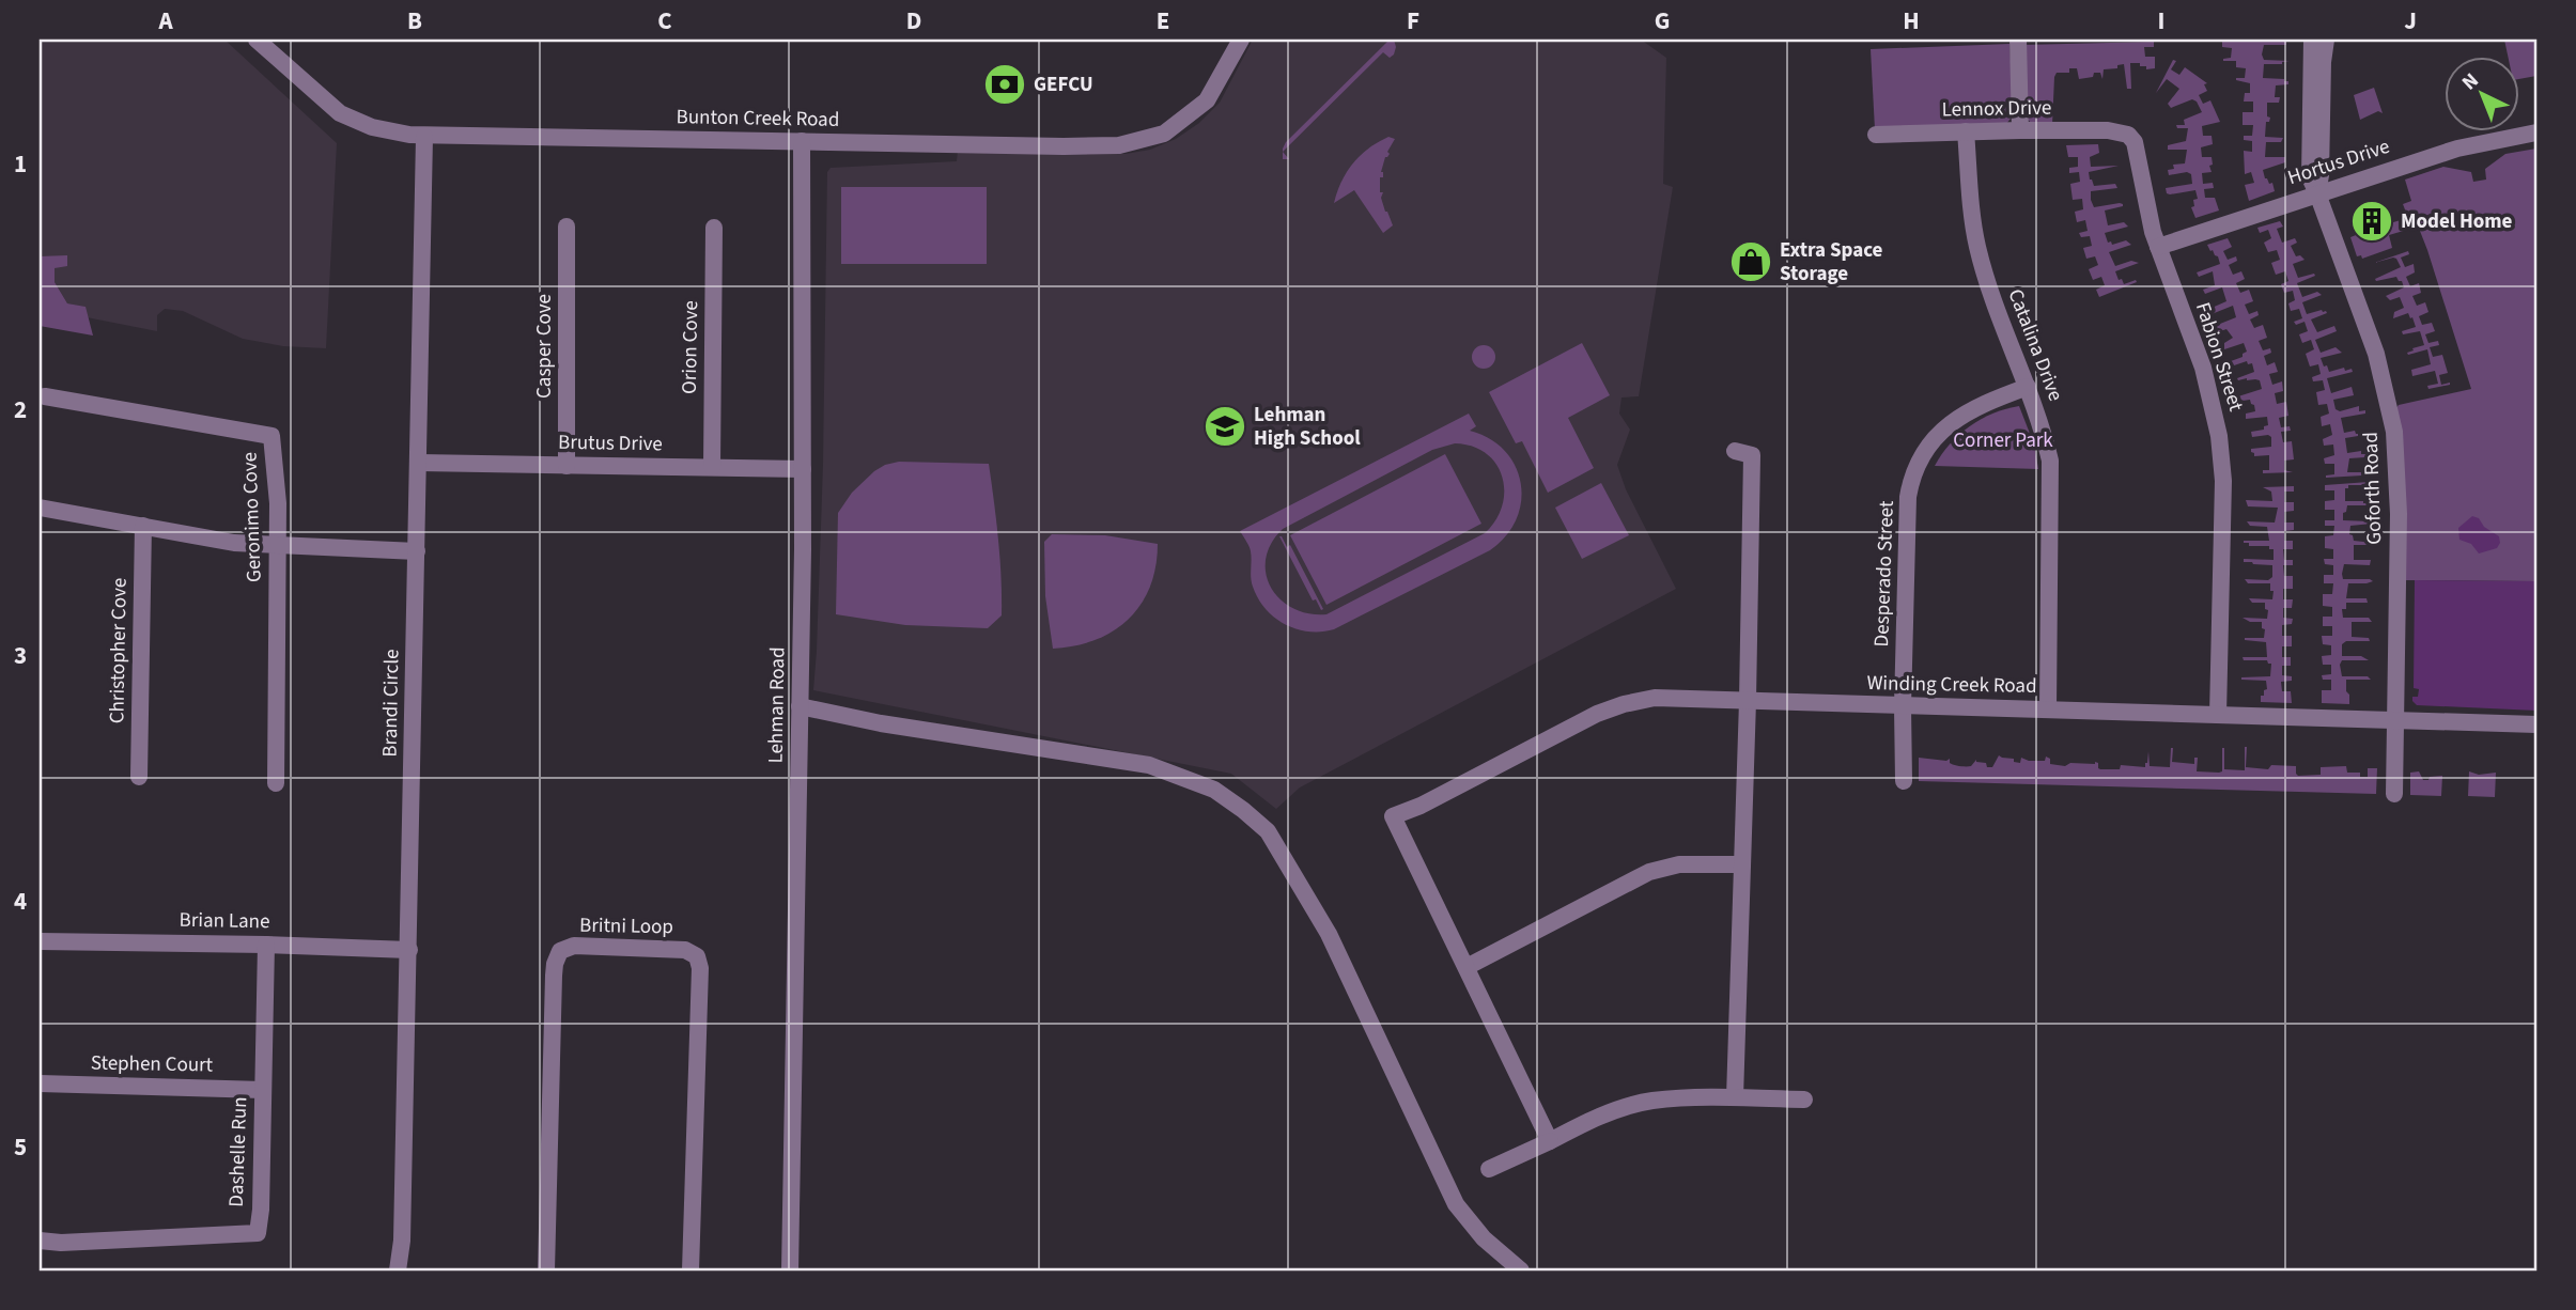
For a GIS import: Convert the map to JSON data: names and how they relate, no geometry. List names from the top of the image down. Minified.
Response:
{"streets":{"street":["Lennox Drive","Bunton Creek Road","Hortus Drive","Catalina Drive","Casper Cove","Orion Cove","Fabion Street","Brutus Drive","Goforth Road","Geronimo Cove","Desperado Street","Christopher Cove","Winding Creek Road","Brandi Circle","Lehman Road","Brian Lane","Britni Loop","Stephen Court","Dashelle Run"]},"crossings":[["Lennox Drive","Catalina Drive"],["Lennox Drive","Fabion Street"],["Bunton Creek Road","Brandi Circle"],["Bunton Creek Road","Lehman Road"],["Hortus Drive","Fabion Street"],["Hortus Drive","Goforth Road"],["Catalina Drive","Desperado Street"],["Catalina Drive","Winding Creek Road"],["Casper Cove","Brutus Drive"],["Orion Cove","Brutus Drive"],["Fabion Street","Winding Creek Road"],["Brutus Drive","Brandi Circle"],["Brutus Drive","Lehman Road"],["Goforth Road","Winding Creek Road"],["Desperado Street","Winding Creek Road"],["Brandi Circle","Brian Lane"],["Brian Lane","Dashelle Run"],["Stephen Court","Dashelle Run"]],"parks":["Corner Park"],"places":{"bank":["GEFCU"],"building":["Model Home"],"shop":["Extra Space Storage"],"school or university":["Lehman High School"]},"north":"top left","grid":{"columns":["A","B","C","D","E","F","G","H","I","J"],"rows":["1","2","3","4","5"]}}
